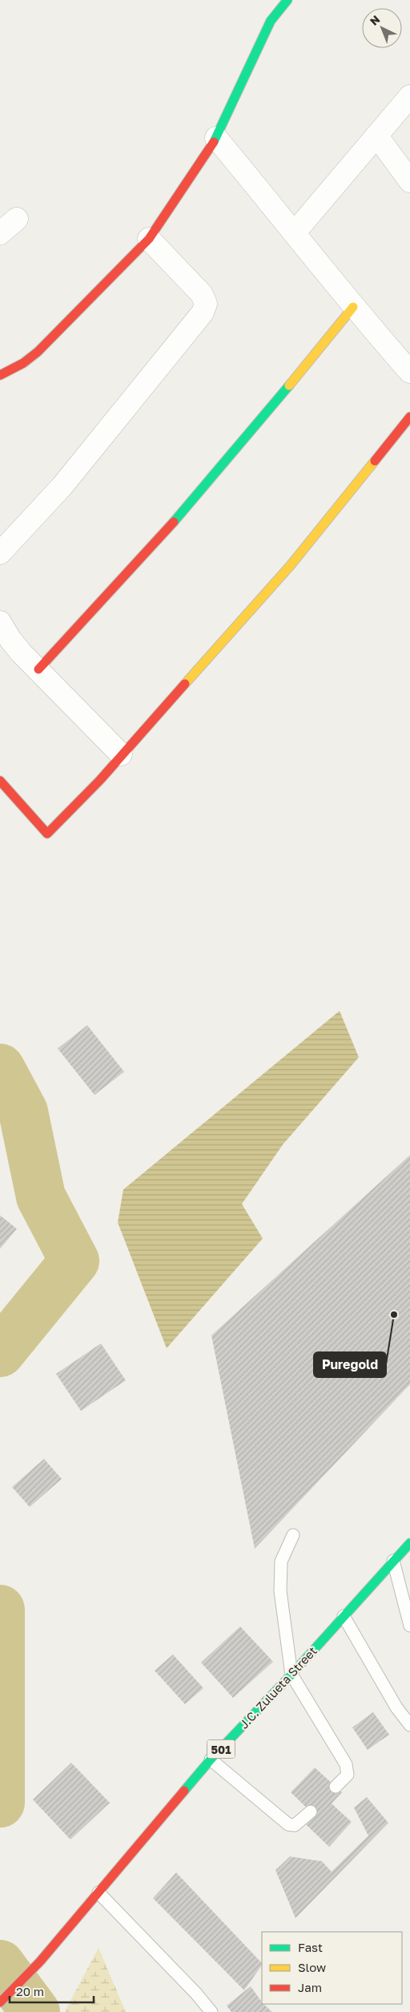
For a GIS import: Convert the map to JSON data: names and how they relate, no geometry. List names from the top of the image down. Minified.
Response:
{"streets":{"street":["J.C. Zulueta Street","501"]},"places":["Puregold"],"legend":["Fast","Slow","Jam"],"scale_bar":"20 m","north":"top left"}
